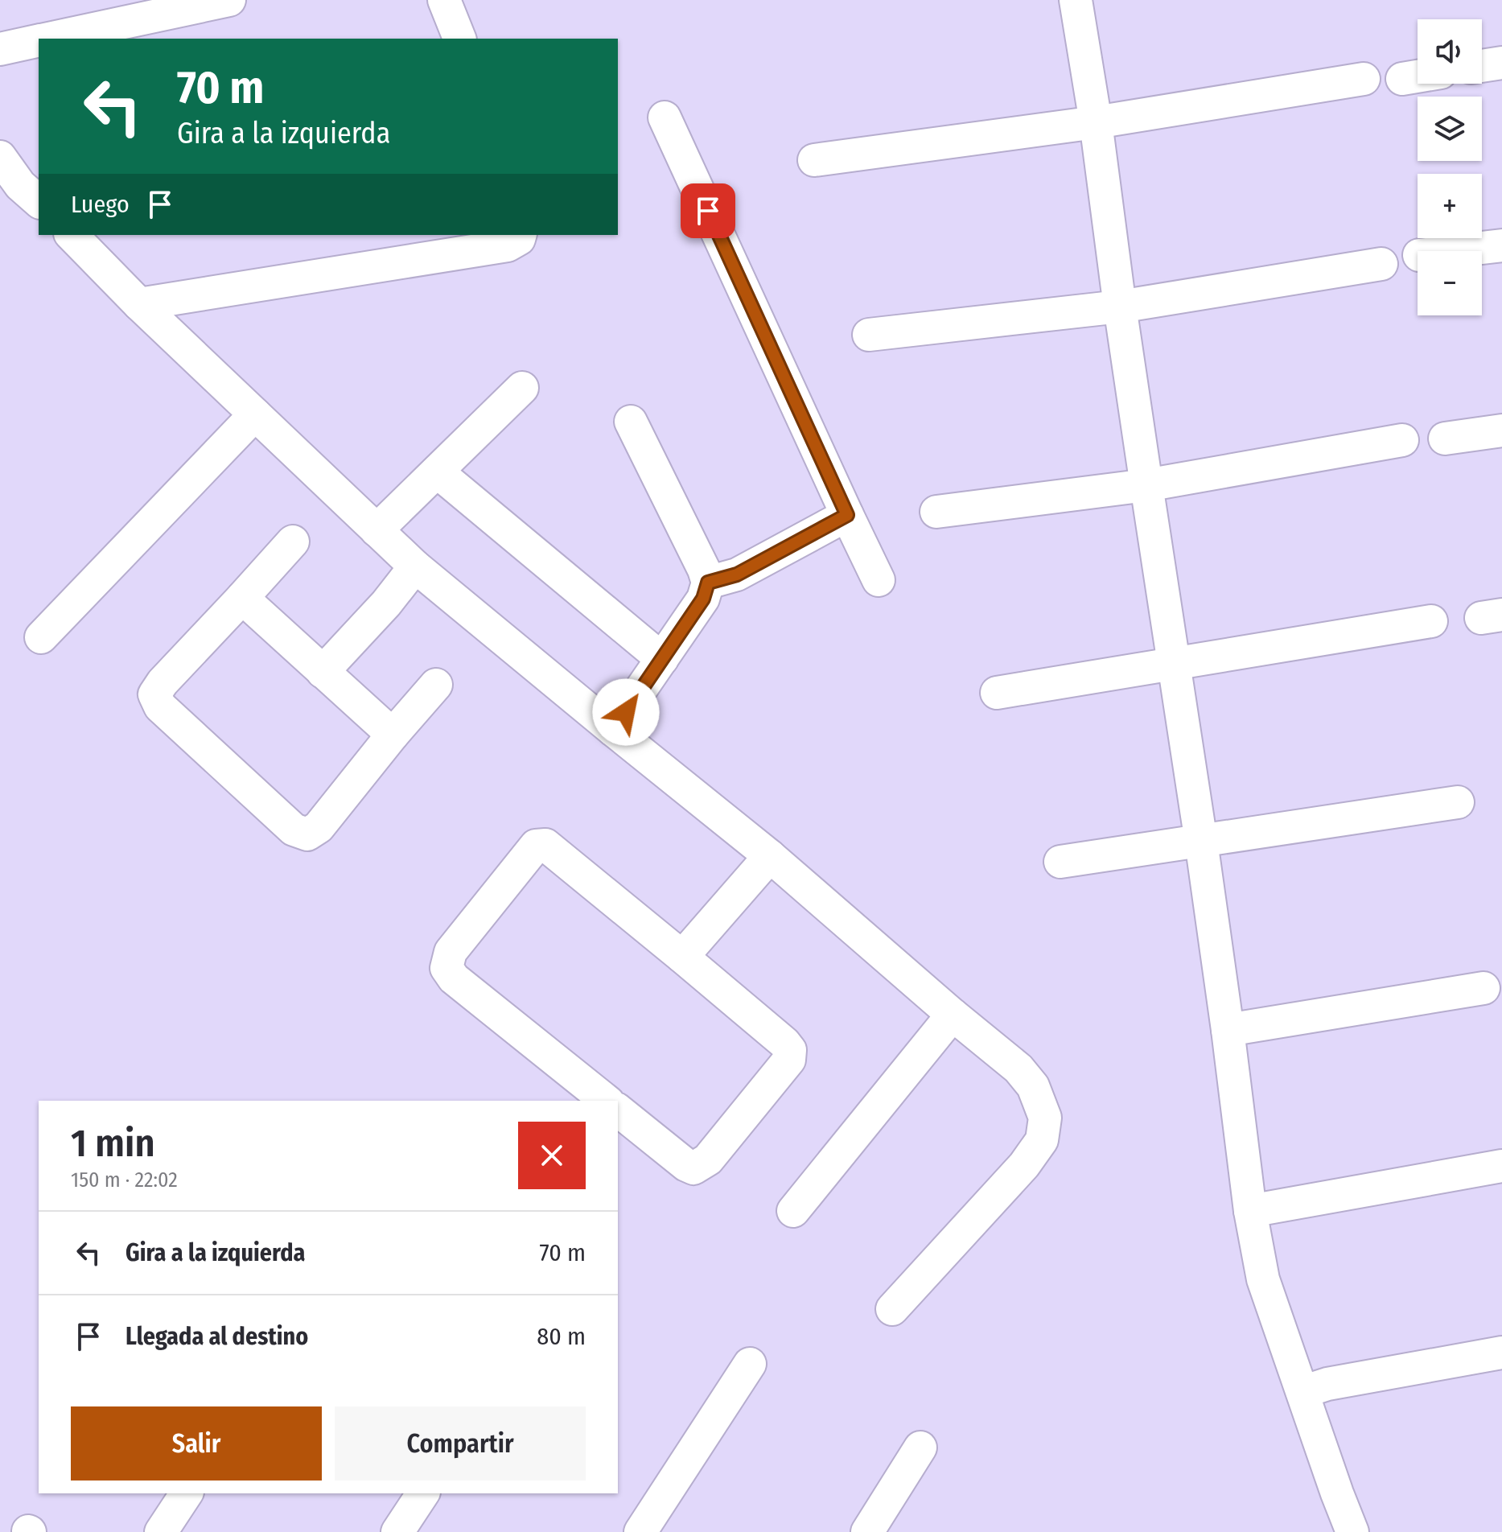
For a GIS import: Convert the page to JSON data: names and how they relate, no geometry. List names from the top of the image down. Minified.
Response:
{"page":{"map_buttons":["+","−"],"turn":["70 m","Gira a la izquierda"],"then":"Luego","heading":["1 min","150 m · 22:02"],"list":[{"name":"Gira a la izquierda","value":"70 m"},{"name":"Llegada al destino","value":"80 m"}],"buttons":["Salir","Compartir"]}}
